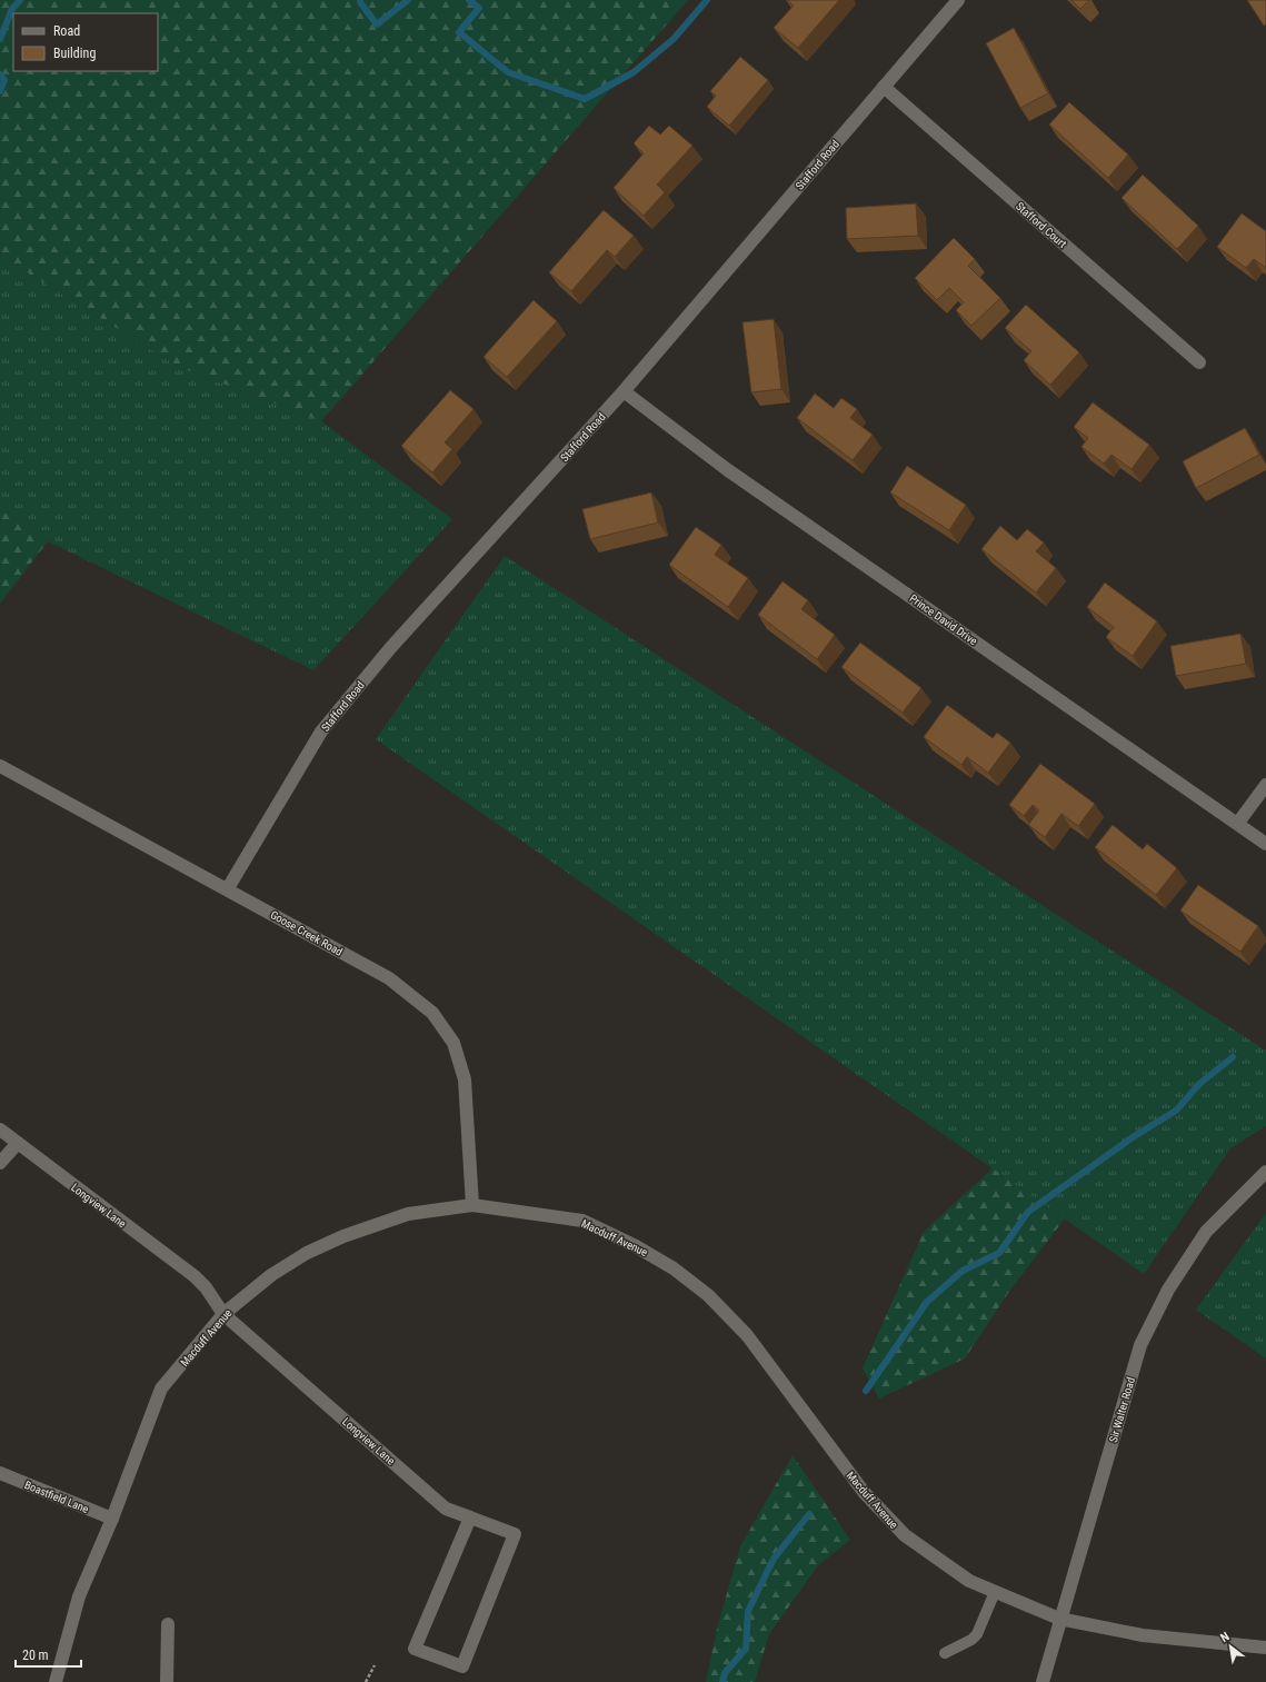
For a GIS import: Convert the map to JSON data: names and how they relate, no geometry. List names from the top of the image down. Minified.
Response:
{"streets":{"street":["Stafford Road","Stafford Court","Prince David Drive","Goose Creek Road","Longview Lane","Macduff Avenue","Sir Walter Road","Boastfield Lane"]},"crossings":[["Stafford Road","Stafford Court"],["Stafford Road","Prince David Drive"],["Stafford Road","Goose Creek Road"],["Goose Creek Road","Macduff Avenue"],["Longview Lane","Macduff Avenue"],["Macduff Avenue","Sir Walter Road"],["Macduff Avenue","Boastfield Lane"]],"legend":["Road","Building"],"scale_bar":"20 m","north":"top left"}
